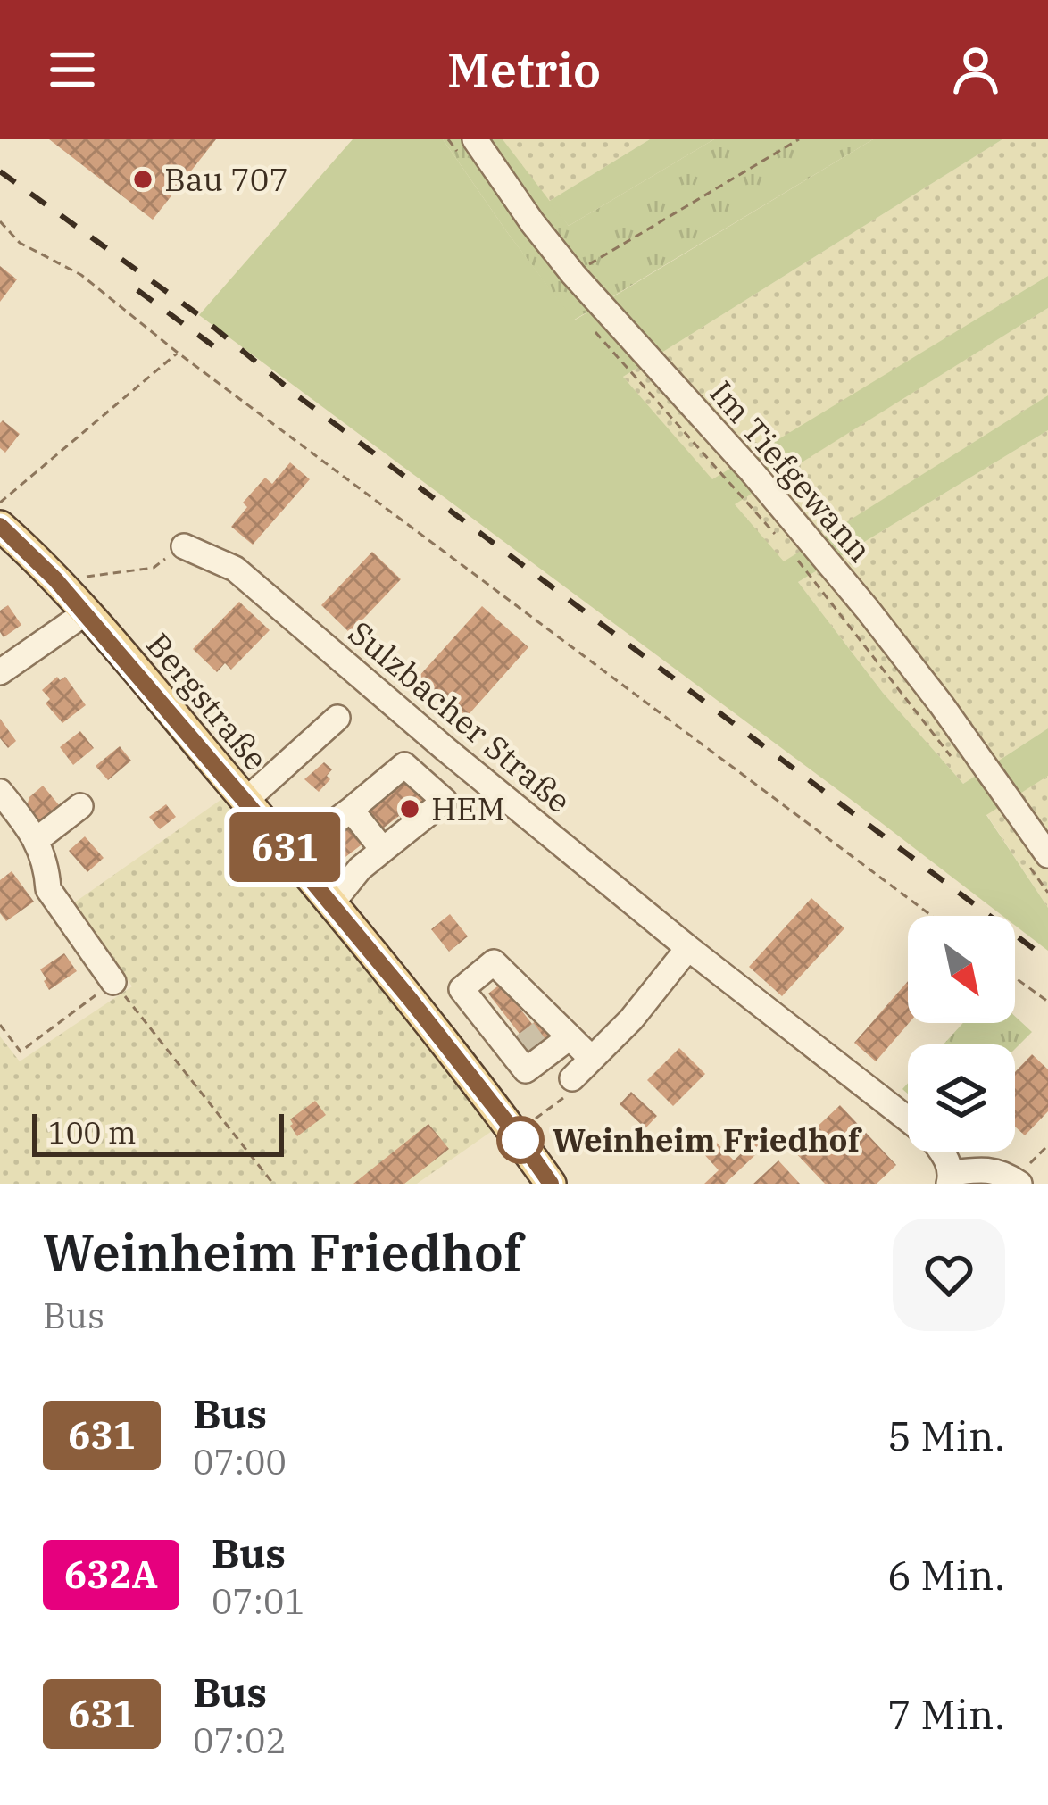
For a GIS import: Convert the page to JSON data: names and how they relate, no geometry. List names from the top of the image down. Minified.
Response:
{"streets":{"main road":["Bergstraße"],"street":["Im Tiefgewann","Sulzbacher Straße"]},"places":["Bau 707","HEM","Weinheim Friedhof"],"lines":["bus line 631"],"scale_bar":"100 m","north":"bottom right","page":{"header":"Metrio","on_map":"631","scale":"100 m","heading":["Weinheim Friedhof","Bus"],"list":[{"mark":"631","name":"Bus","note":"07:00","value":"5 Min."},{"mark":"632A","name":"Bus","note":"07:01","value":"6 Min."},{"mark":"631","name":"Bus","note":"07:02","value":"7 Min."}]}}
